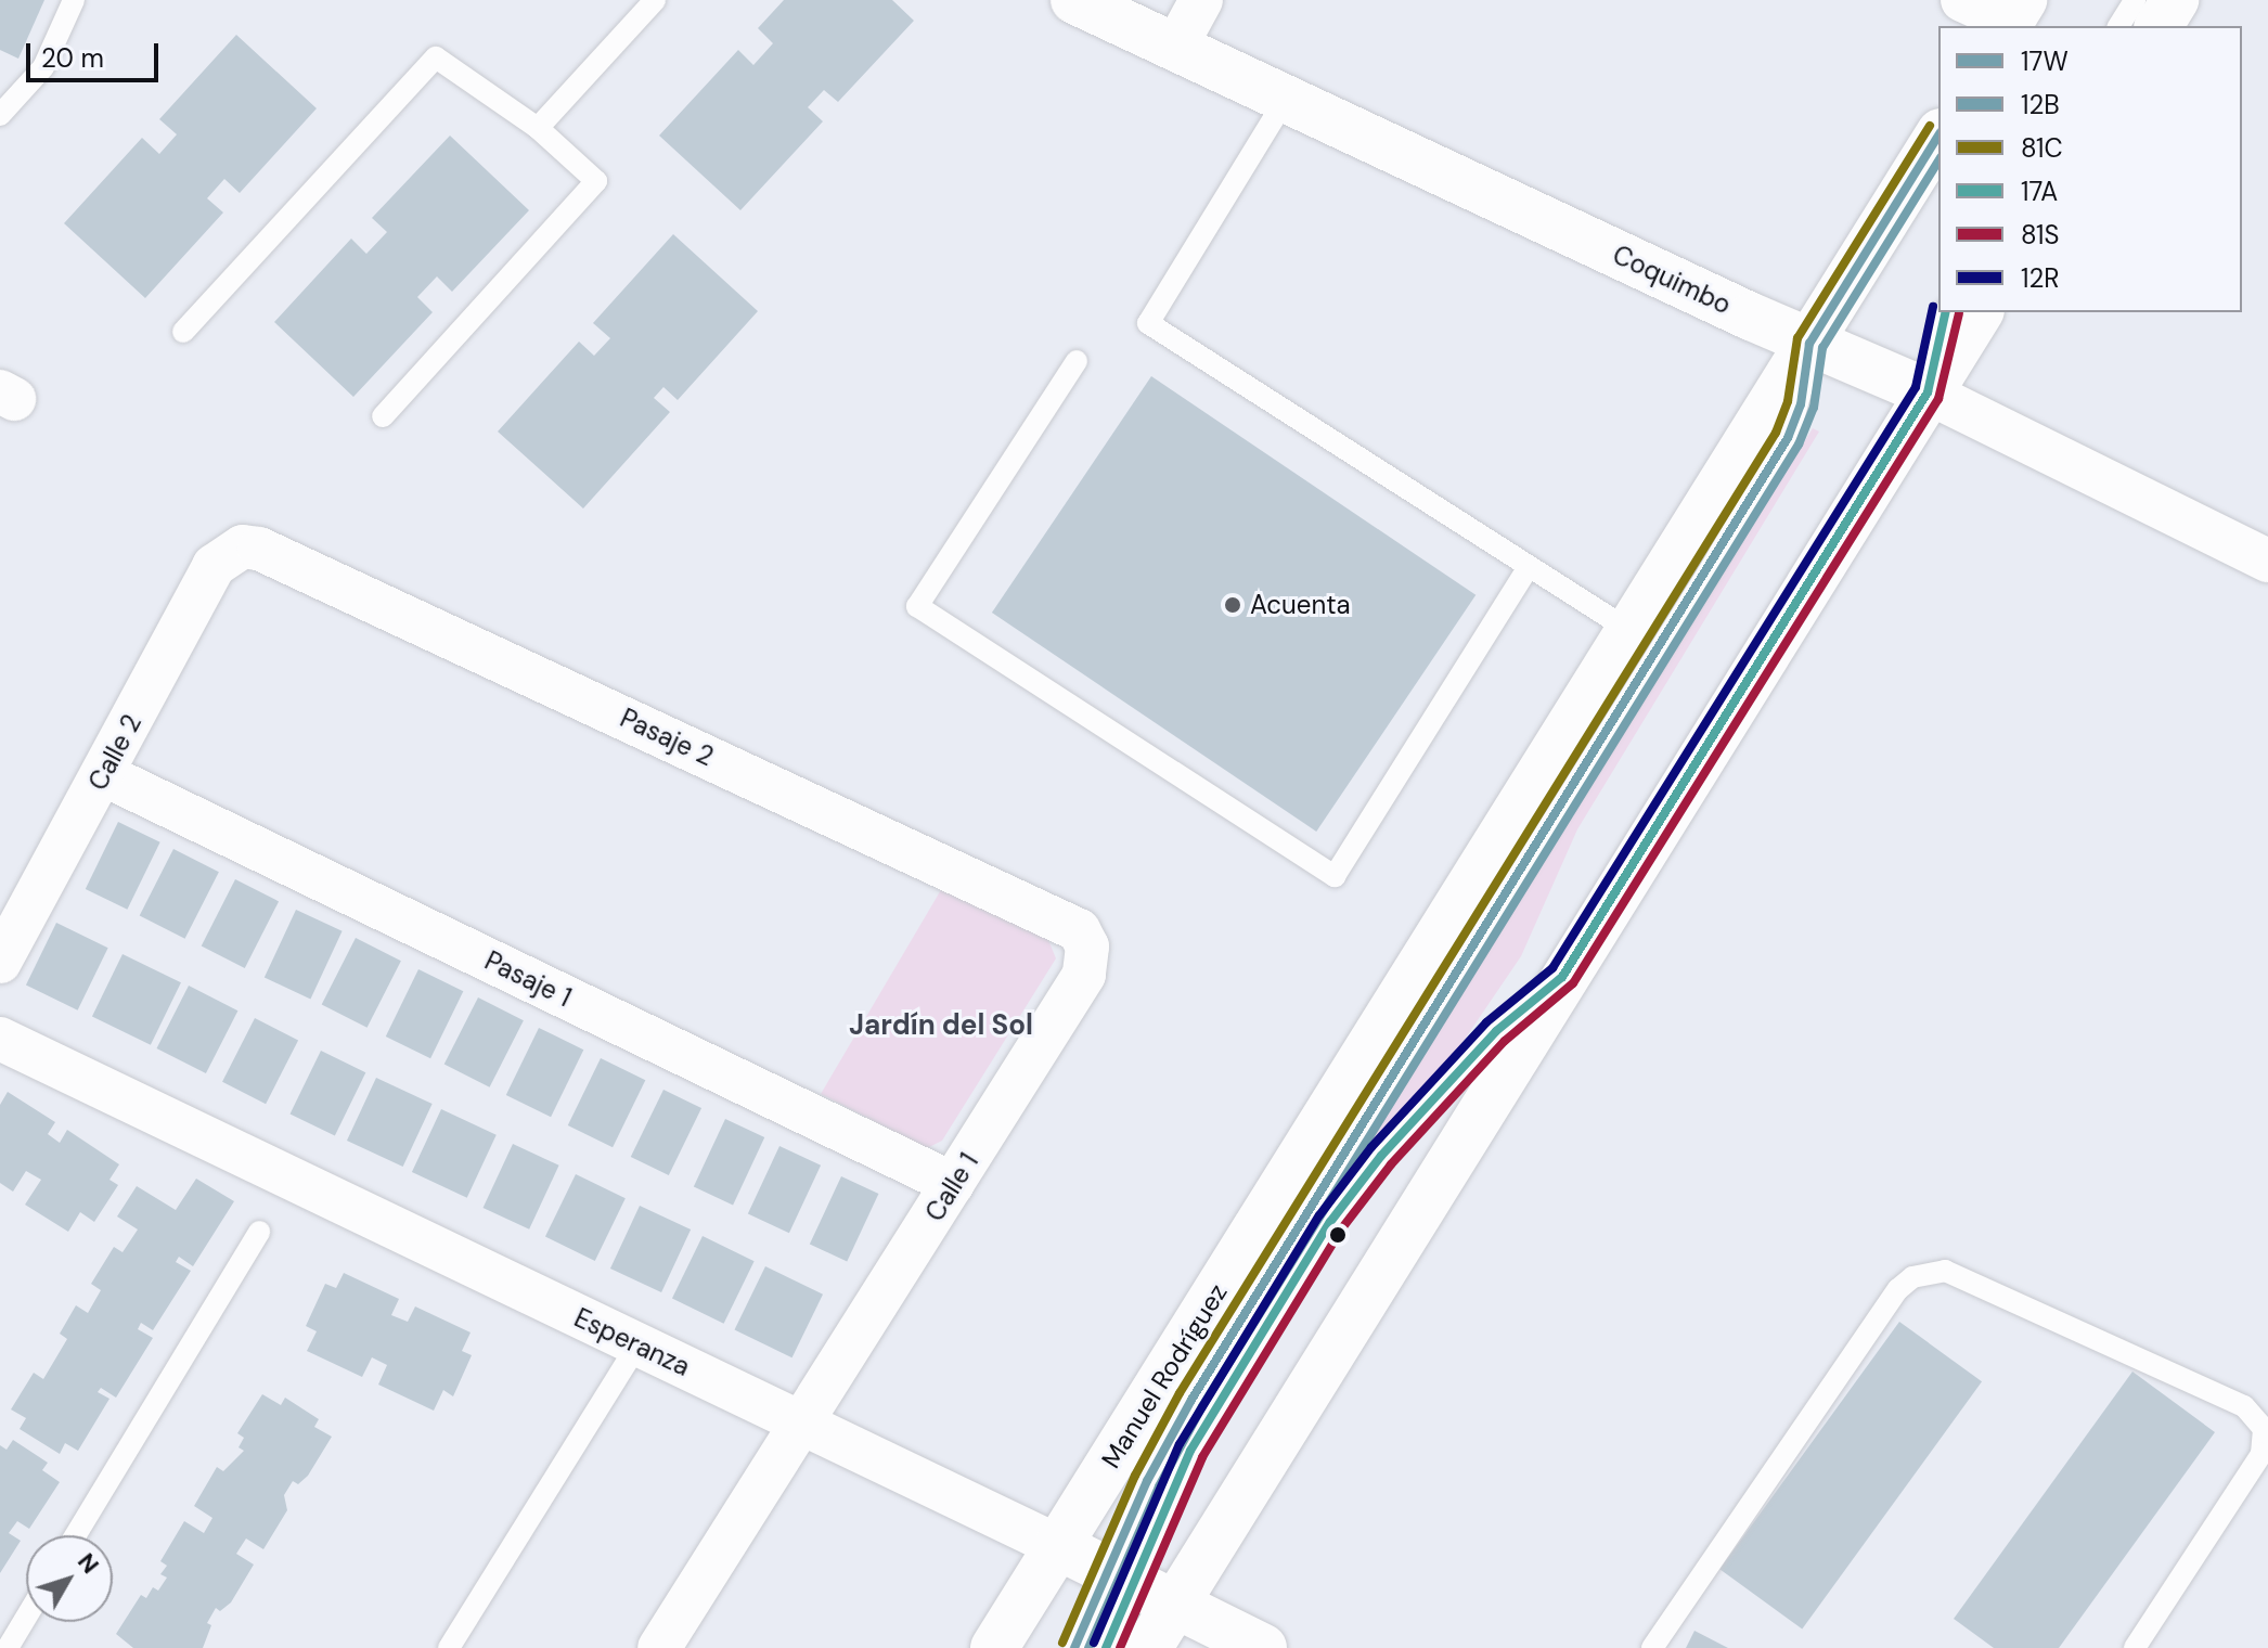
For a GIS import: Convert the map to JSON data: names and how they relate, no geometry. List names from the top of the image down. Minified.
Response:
{"streets":{"main road":["Coquimbo","Esperanza","Manuel Rodríguez"],"street":["Pasaje 2","Calle 2","Pasaje 1","Calle 1"]},"crossings":[["Coquimbo","Manuel Rodríguez"],["Pasaje 2","Calle 2"],["Pasaje 2","Calle 1"],["Calle 2","Pasaje 1"],["Pasaje 1","Calle 1"],["Calle 1","Esperanza"],["Esperanza","Manuel Rodríguez"]],"districts":["Jardín del Sol"],"places":["Acuenta"],"lines":["transit line 81C","transit line 17W","transit line 12B","transit line 12R","transit line 17A","transit line 81S"],"legend":["17W","12B","81C","17A","81S","12R"],"scale_bar":"20 m","north":"top right"}
